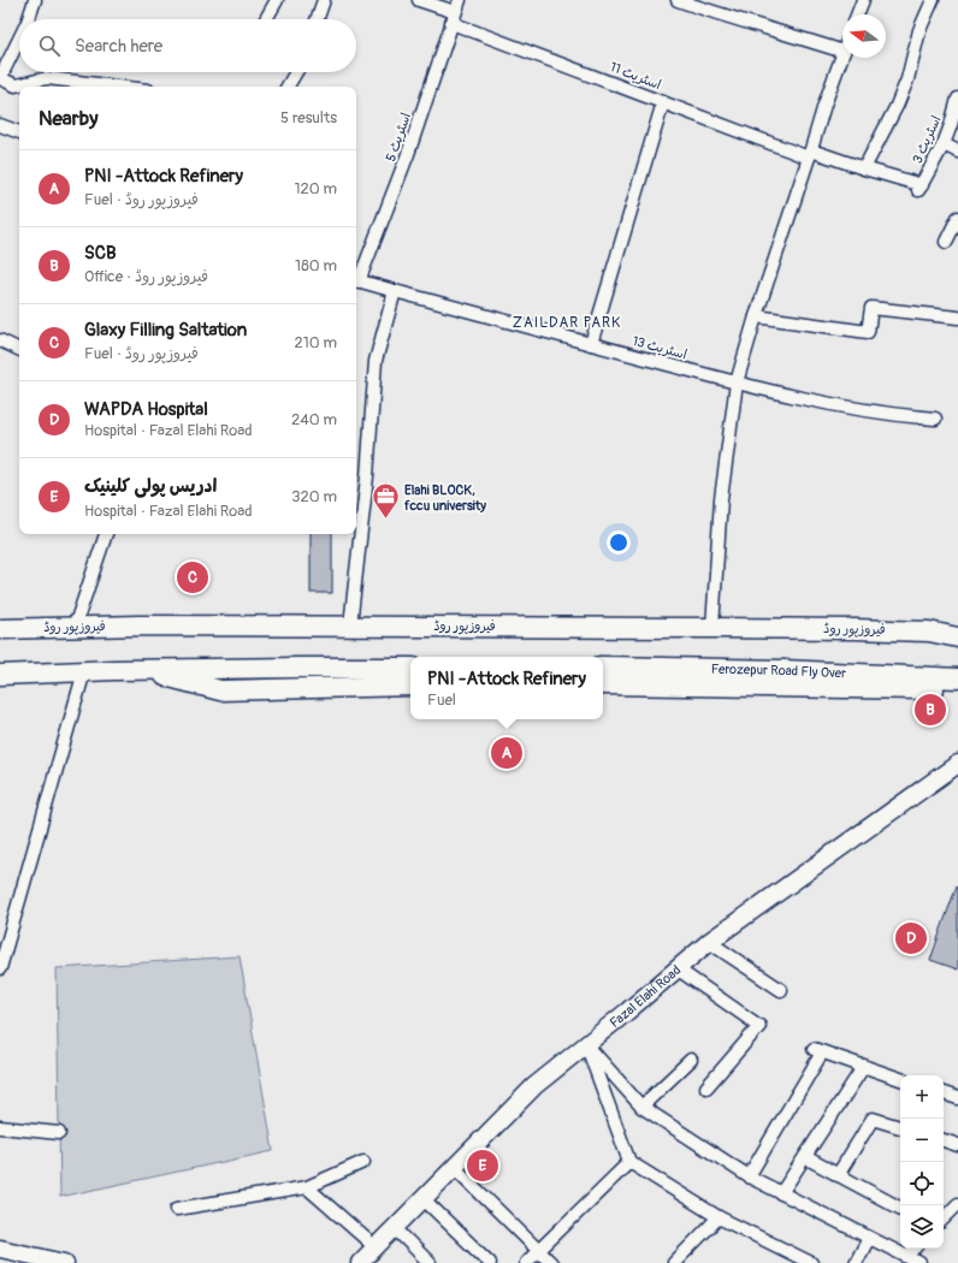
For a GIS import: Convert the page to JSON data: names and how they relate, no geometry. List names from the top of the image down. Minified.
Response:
{"streets":{"main road":["فیروزپور روڈ","Ferozepur Road Fly Over"],"street":["اسٹریٹ 11","اسٹریٹ 5","اسٹریٹ 3","اسٹریٹ 13","Fazal Elahi Road"]},"crossings":[["اسٹریٹ 11","اسٹریٹ 5"],["اسٹریٹ 11","اسٹریٹ 3"]],"districts":["ZAILDAR PARK"],"places":{"office":["Elahi BLOCK, fccu university"]},"north":"left","page":{"search":"Search here","heading":["Nearby","5 results"],"list":[{"mark":"A","name":"PNI -Attock Refinery","note":"Fuel · فیروزپور روڈ","value":"120 m"},{"mark":"B","name":"SCB","note":"Office · فیروزپور روڈ","value":"180 m"},{"mark":"C","name":"Glaxy Filling Saltation","note":"Fuel · فیروزپور روڈ","value":"210 m"},{"mark":"D","name":"WAPDA Hospital","note":"Hospital · Fazal Elahi Road","value":"240 m"},{"mark":"E","name":"ادریس پولی کلینیک","note":"Hospital · Fazal Elahi Road","value":"320 m"}],"pins":["C","B","A","D","E"],"popup":["PNI -Attock Refinery","Fuel"],"map_buttons":["+","−"]}}
